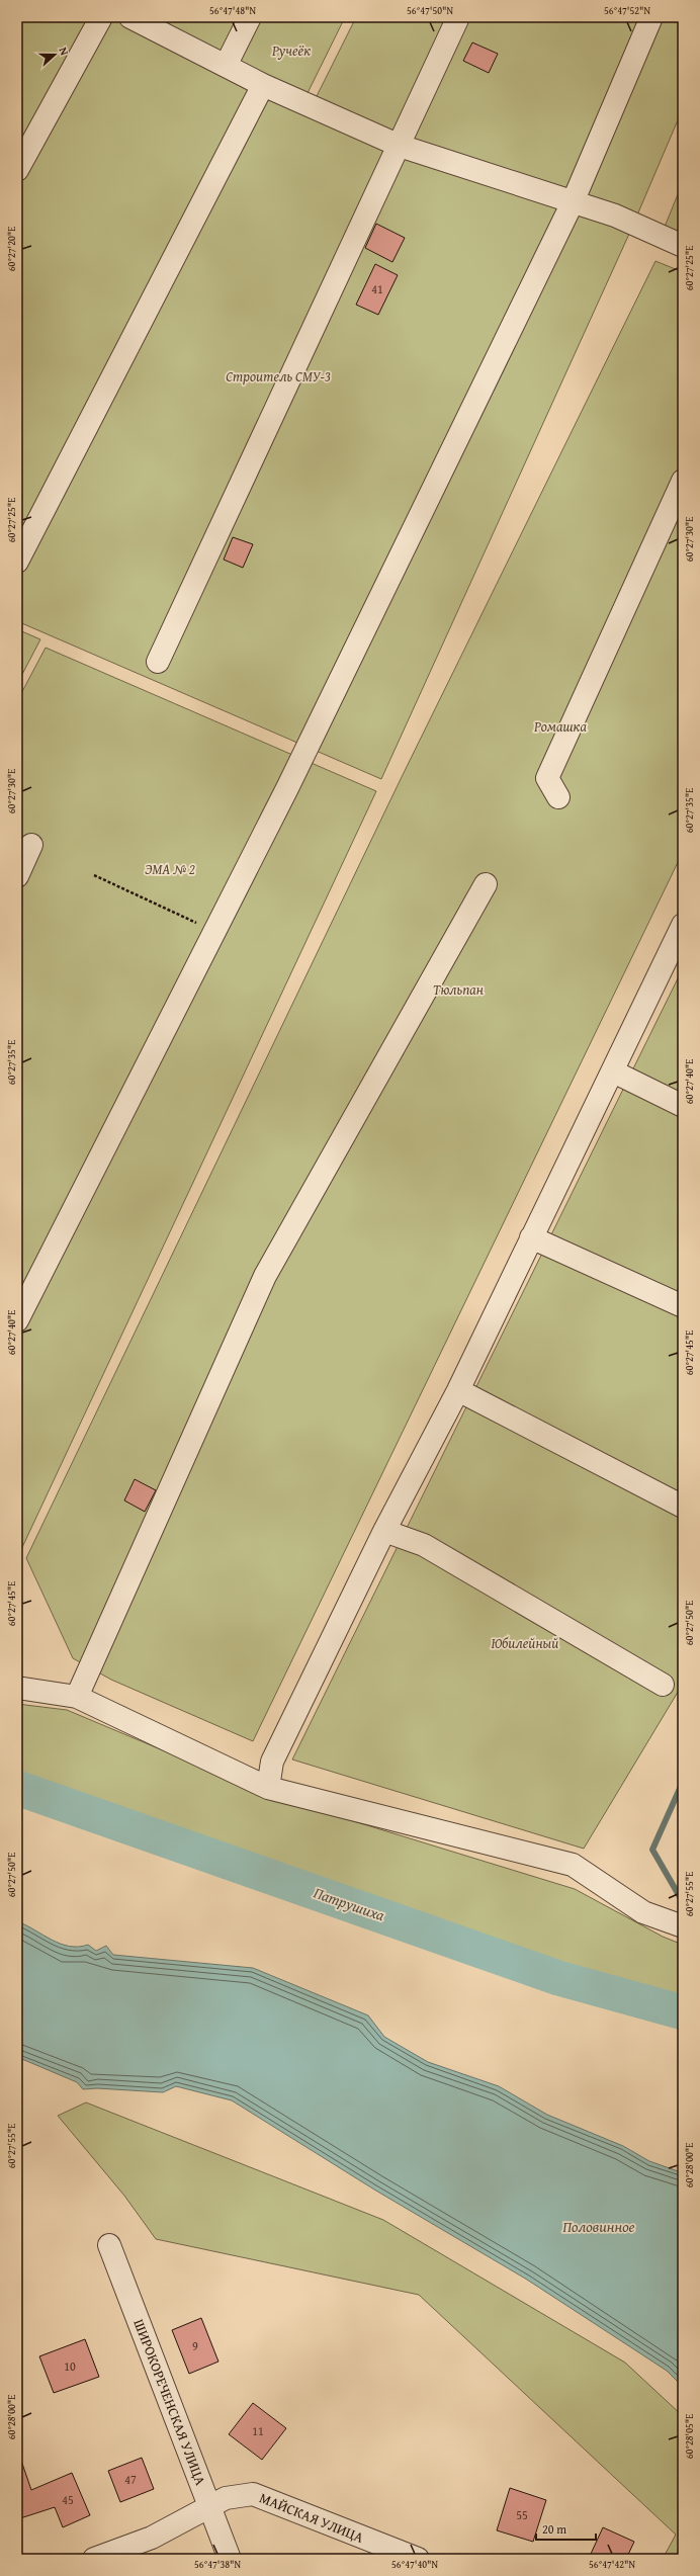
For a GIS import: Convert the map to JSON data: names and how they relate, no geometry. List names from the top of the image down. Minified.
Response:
{"streets":{"street":["ШИРОКОРЕЧЕНСКАЯ УЛИЦА","МАЙСКАЯ УЛИЦА"]},"crossings":[["ШИРОКОРЕЧЕНСКАЯ УЛИЦА","МАЙСКАЯ УЛИЦА"]],"water":["Патрушиха","Половинное"],"parks":["Ручеёк","Строитель СМУ-3","Ромашка","ЭМА № 2","Тюльпан","Юбилейный"],"house_numbers":["41","9","10","11","47","45","55"],"scale_bar":"20 m","north":"right","coordinates":["56°47'48\"N","56°47'50\"N","56°47'52\"N","60°27'20\"E","60°27'25\"E","60°27'30\"E","60°27'35\"E","60°27'40\"E","60°27'45\"E","60°27'50\"E","60°27'55\"E","60°28'00\"E","60°28'05\"E","56°47'38\"N","56°47'40\"N","56°47'42\"N"]}
